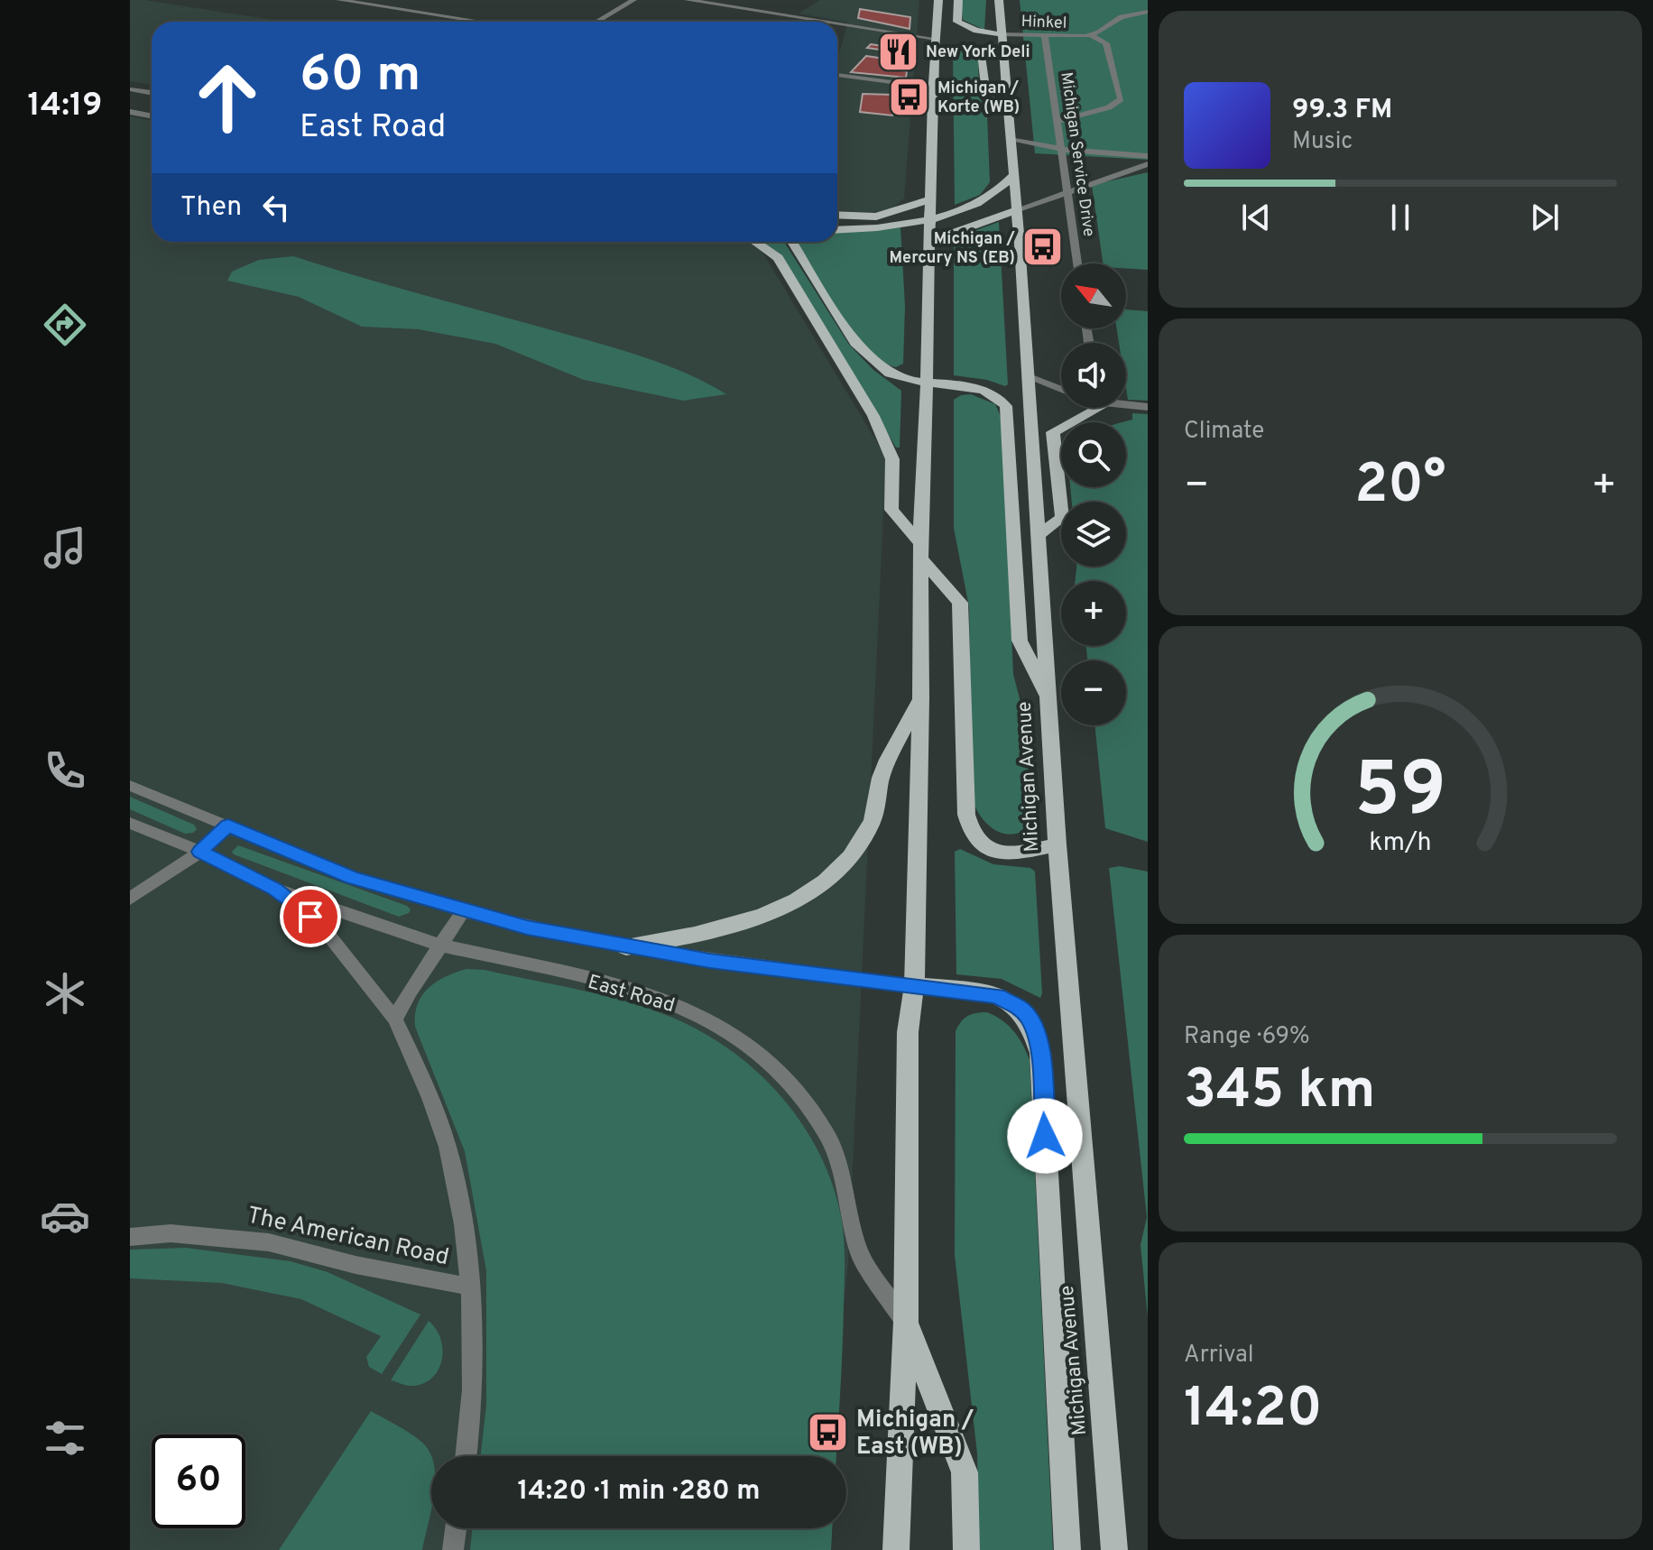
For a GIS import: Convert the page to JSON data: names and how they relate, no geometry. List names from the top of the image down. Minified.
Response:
{"streets":{"main road":["Michigan Avenue"],"street":["Hinkel","Michigan Service Drive","East Road","The American Road"]},"crossings":[["Hinkel","Michigan Service Drive"],["Hinkel","Michigan Avenue"],["East Road","The American Road"]],"places":{"restaurant":["New York Deli"],"bus stop":["Michigan / Korte (WB)","Michigan / Mercury NS (EB)","Michigan / East (WB)"]},"north":"top left","page":{"tabs":"14:19","turn":["60 m","East Road"],"song":["99.3 FM","Music"],"then":"Then","map_buttons":["+","−"],"tile":["Climate",["Range · 69%","345 km"],["Arrival","14:20"]],"heat":["−","20°","+"],"limit":"60","trip":"14:20 · 1 min · 280 m","gauge":["59","km/h"]}}
